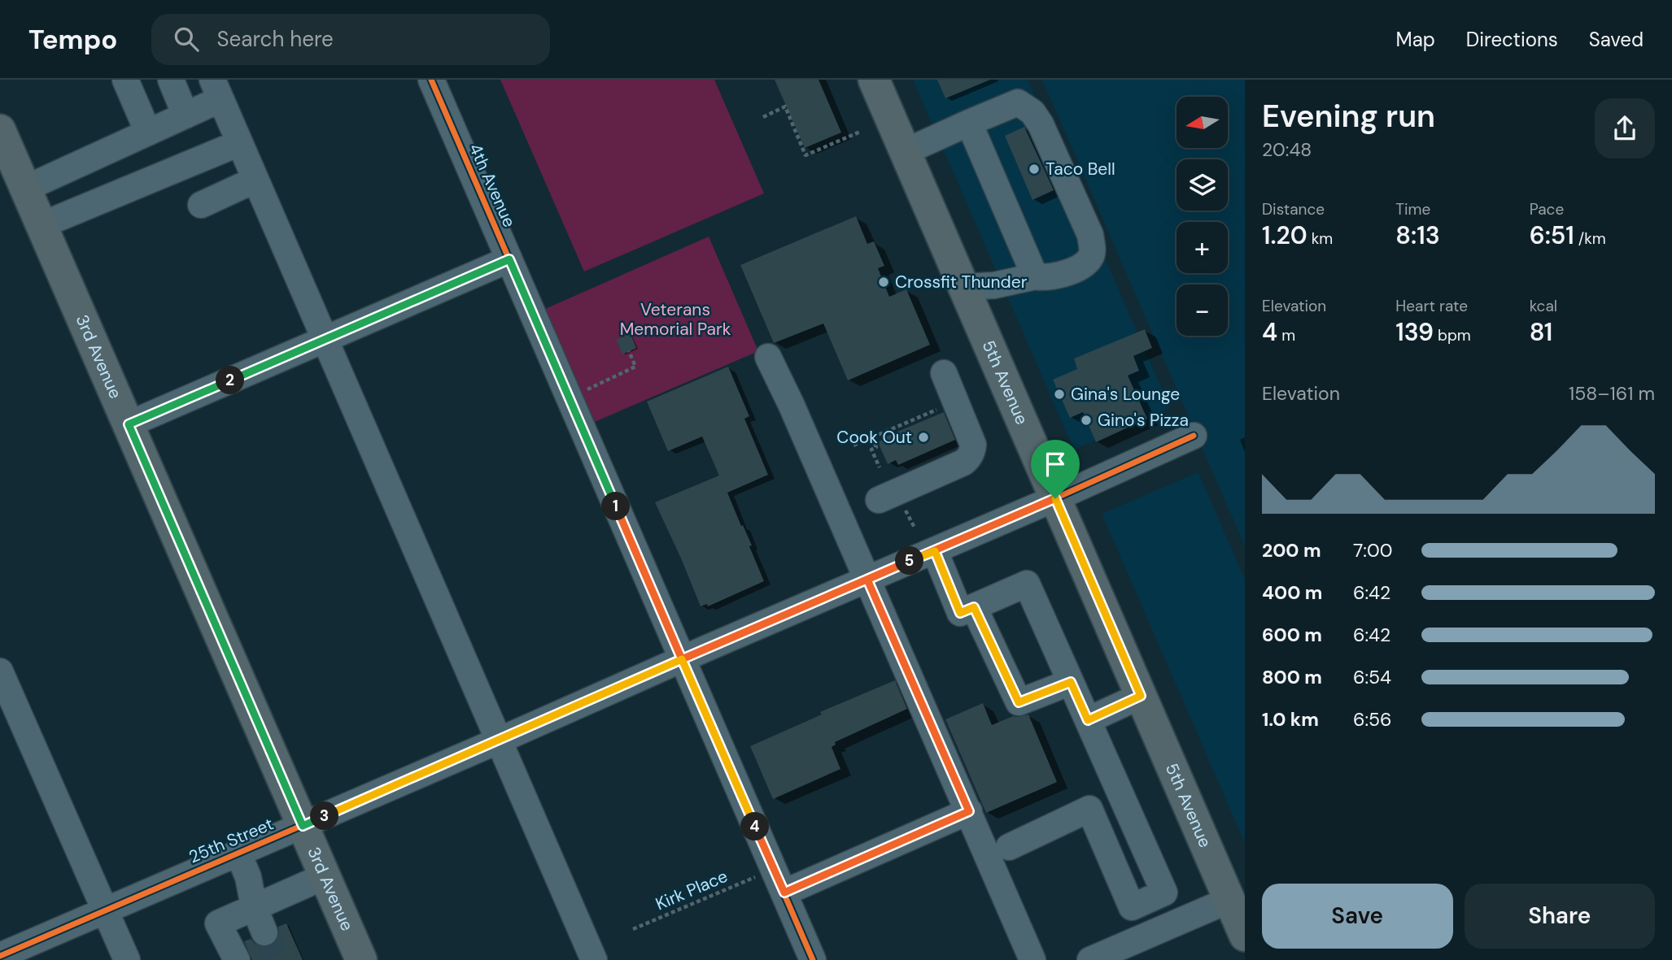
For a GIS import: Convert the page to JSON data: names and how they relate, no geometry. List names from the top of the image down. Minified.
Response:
{"streets":{"main road":["3rd Avenue","5th Avenue"],"street":["4th Avenue","25th Street"],"path":["Kirk Place"]},"crossings":[["4th Avenue","25th Street"],["3rd Avenue","25th Street"],["5th Avenue","25th Street"]],"parks":["Veterans Memorial Park"],"places":["Taco Bell","Crossfit Thunder","Gina's Lounge","Gino's Pizza","Cook Out"],"north":"left","page":{"header":"Tempo","search":"Search here","nav":["Map","Directions","Saved"],"heading":["Evening run","20:48"],"map_buttons":["+","−"],"stats":[["Distance","1.20 km"],["Time","8:13"],["Pace","6:51 /km"],["Elevation","4 m"],["Heart rate","139 bpm"],["kcal","81"]],"pins":["2","1","5","3","4"],"chart":["Elevation","158–161 m"],"list":[{"name":"200 m","note":"7:00"},{"name":"400 m","note":"6:42"},{"name":"600 m","note":"6:42"},{"name":"800 m","note":"6:54"},{"name":"1.0 km","note":"6:56"}],"buttons":["Save","Share"]}}
